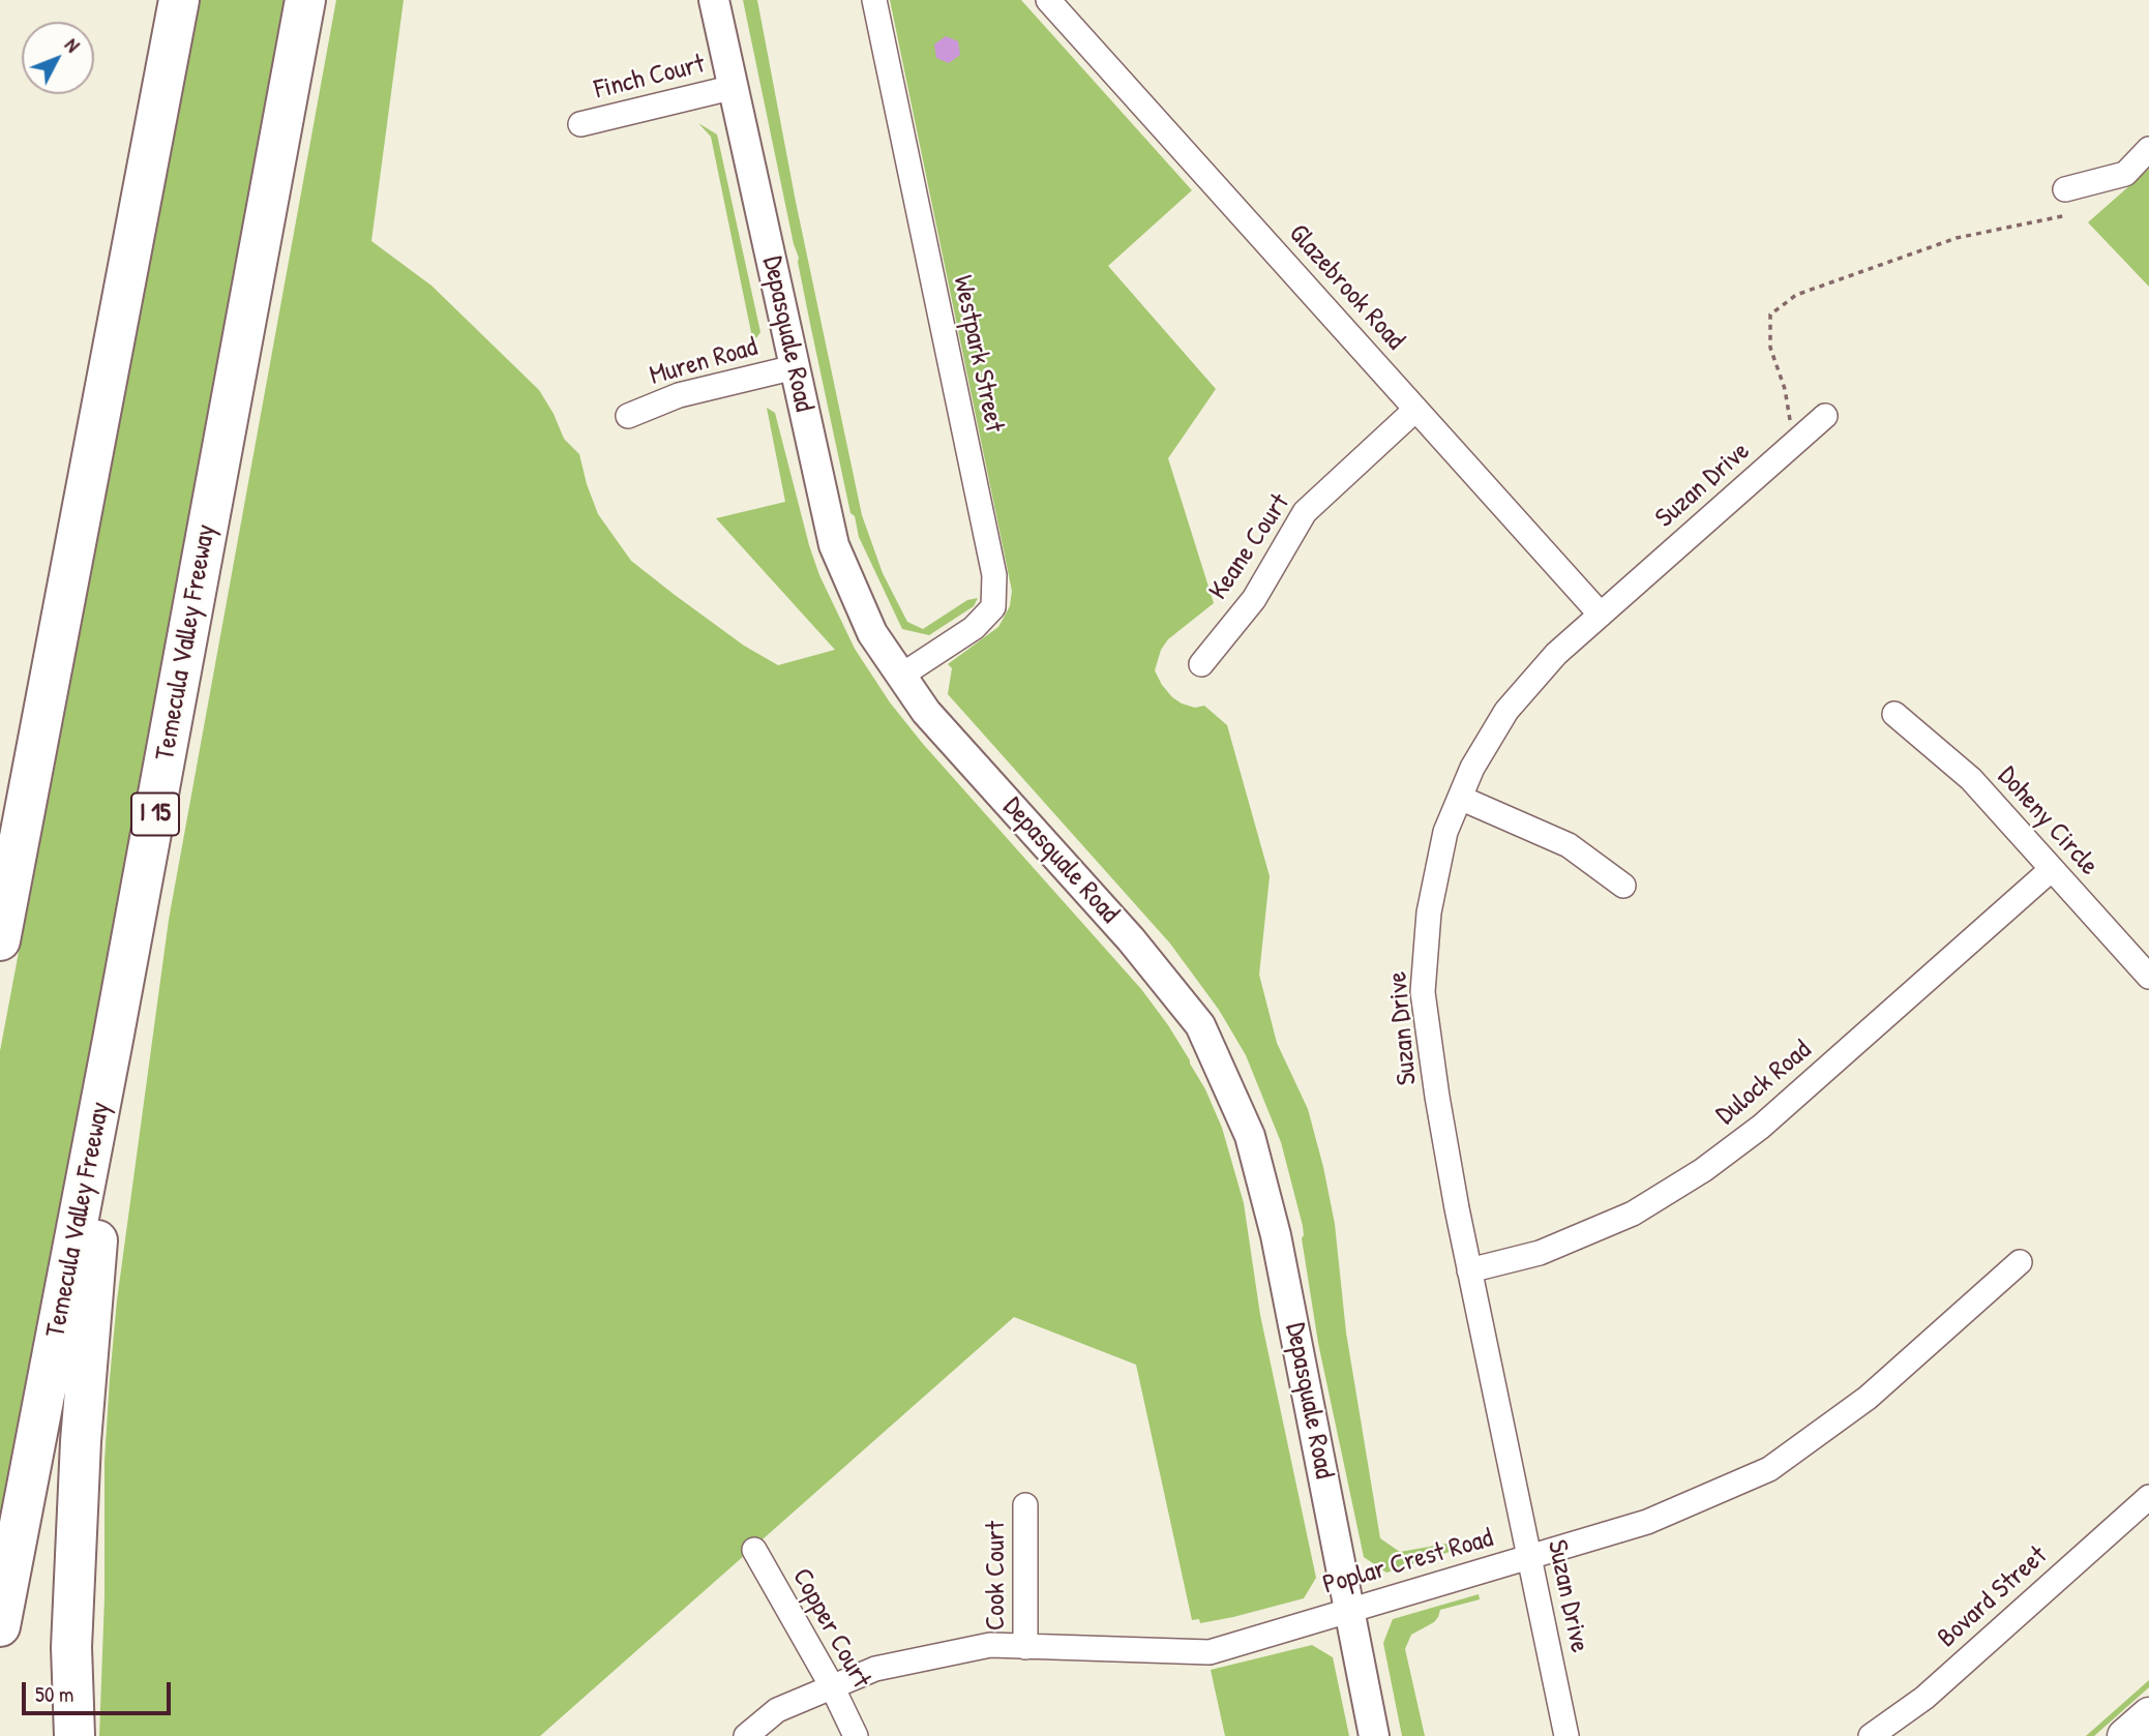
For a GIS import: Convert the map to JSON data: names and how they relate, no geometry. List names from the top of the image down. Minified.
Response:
{"streets":{"highway":["Temecula Valley Freeway","I 15"],"street":["Finch Court","Glazebrook Road","Depasquale Road","Westpark Street","Muren Road","Suzan Drive","Keane Court","Doheny Circle","Dulock Road","Poplar Crest Road","Cook Court","Bovard Street","Copper Court"]},"crossings":[["Finch Court","Depasquale Road"],["Glazebrook Road","Suzan Drive"],["Glazebrook Road","Keane Court"],["Depasquale Road","Westpark Street"],["Depasquale Road","Muren Road"],["Depasquale Road","Poplar Crest Road"],["Suzan Drive","Dulock Road"],["Suzan Drive","Poplar Crest Road"],["Doheny Circle","Dulock Road"],["Poplar Crest Road","Cook Court"],["Poplar Crest Road","Copper Court"]],"scale_bar":"50 m","north":"top right"}
